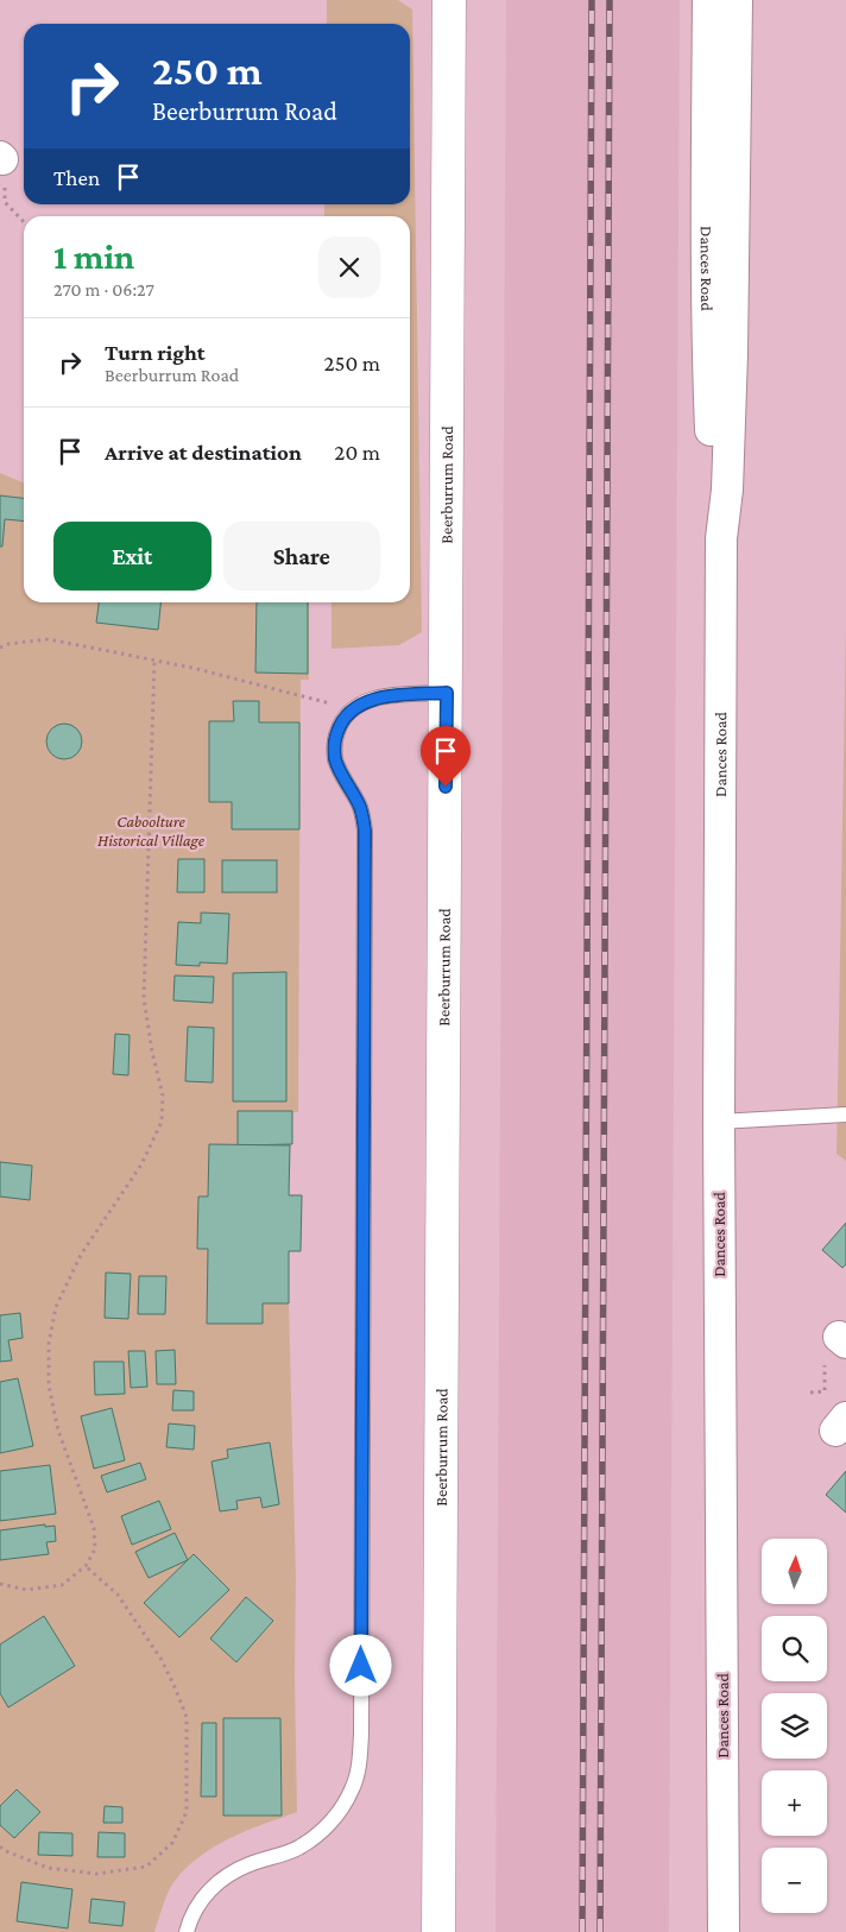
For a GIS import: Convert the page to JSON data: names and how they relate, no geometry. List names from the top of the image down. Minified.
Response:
{"streets":{"main road":["Beerburrum Road"],"street":["Dances Road"]},"parks":["Caboolture Historical Village"],"north":"top","page":{"turn":["250 m","Beerburrum Road"],"then":"Then","heading":["1 min","270 m · 06:27"],"list":[{"name":"Turn right","note":"Beerburrum Road","value":"250 m"},{"name":"Arrive at destination","value":"20 m"}],"buttons":["Exit","Share"],"map_buttons":["+","−"]}}
